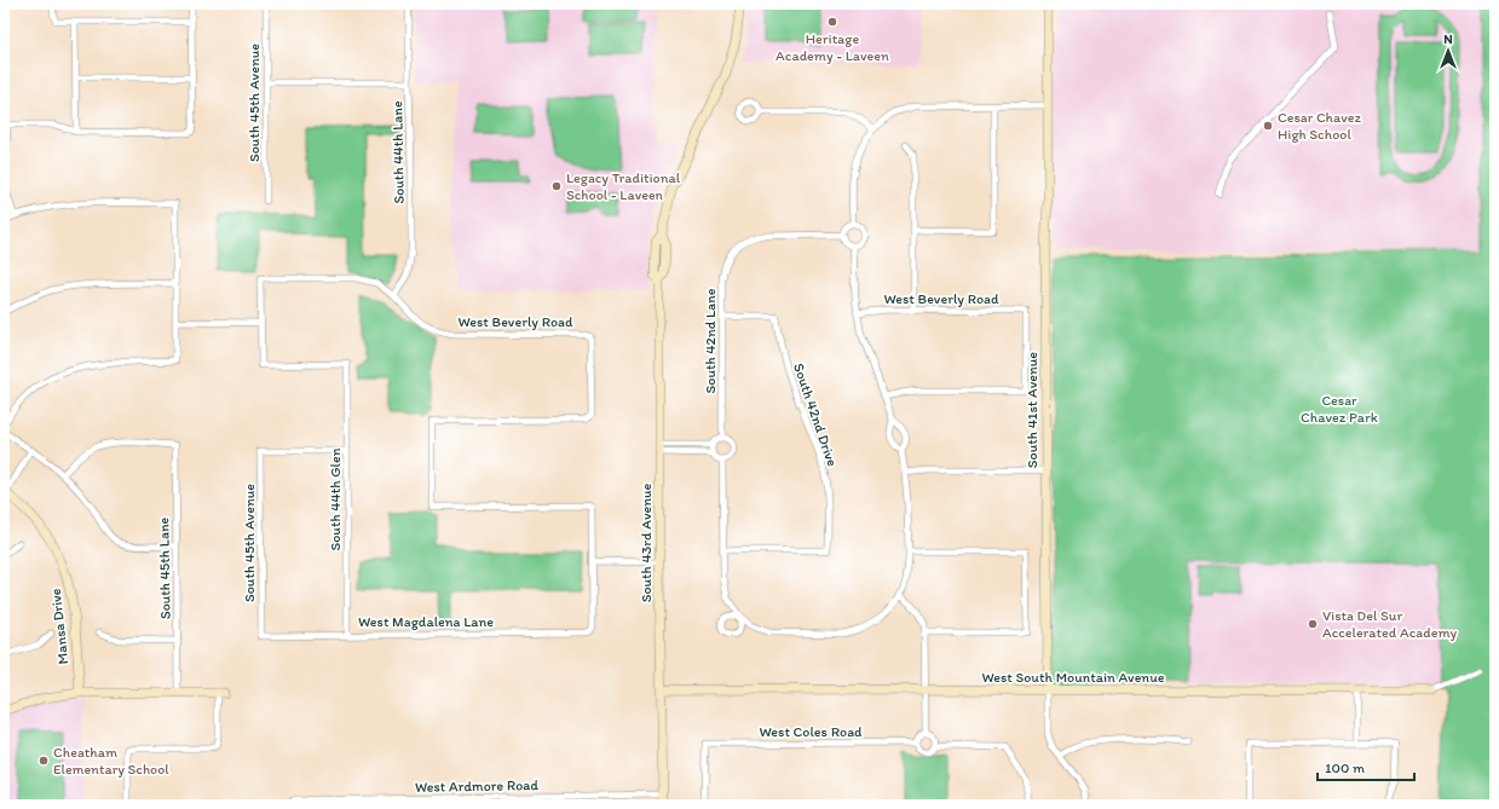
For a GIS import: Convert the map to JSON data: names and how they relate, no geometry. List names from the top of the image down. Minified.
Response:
{"streets":{"street":["South 45th Avenue","South 44th Lane","West Beverly Road","South 42nd Lane","South 41st Avenue","South 42nd Drive","South 44th Glen","South 43rd Avenue","South 45th Lane","West Magdalena Lane","Mansa Drive","West South Mountain Avenue","West Coles Road","West Ardmore Road"]},"crossings":[["South 45th Avenue","South 44th Glen"],["South 45th Avenue","West Magdalena Lane"],["South 44th Lane","West Beverly Road"],["West Beverly Road","South 44th Glen"],["West Beverly Road","West Magdalena Lane"],["South 42nd Lane","South 42nd Drive"],["South 41st Avenue","West South Mountain Avenue"],["South 44th Glen","West Magdalena Lane"],["South 43rd Avenue","West South Mountain Avenue"],["South 43rd Avenue","West Ardmore Road"]],"parks":["Cesar Chavez Park"],"places":["Heritage Academy - Laveen","Cesar Chavez High School","Legacy Traditional School - Laveen","Vista Del Sur Accelerated Academy","Cheatham Elementary School"],"scale_bar":"100 m","north":"top"}
